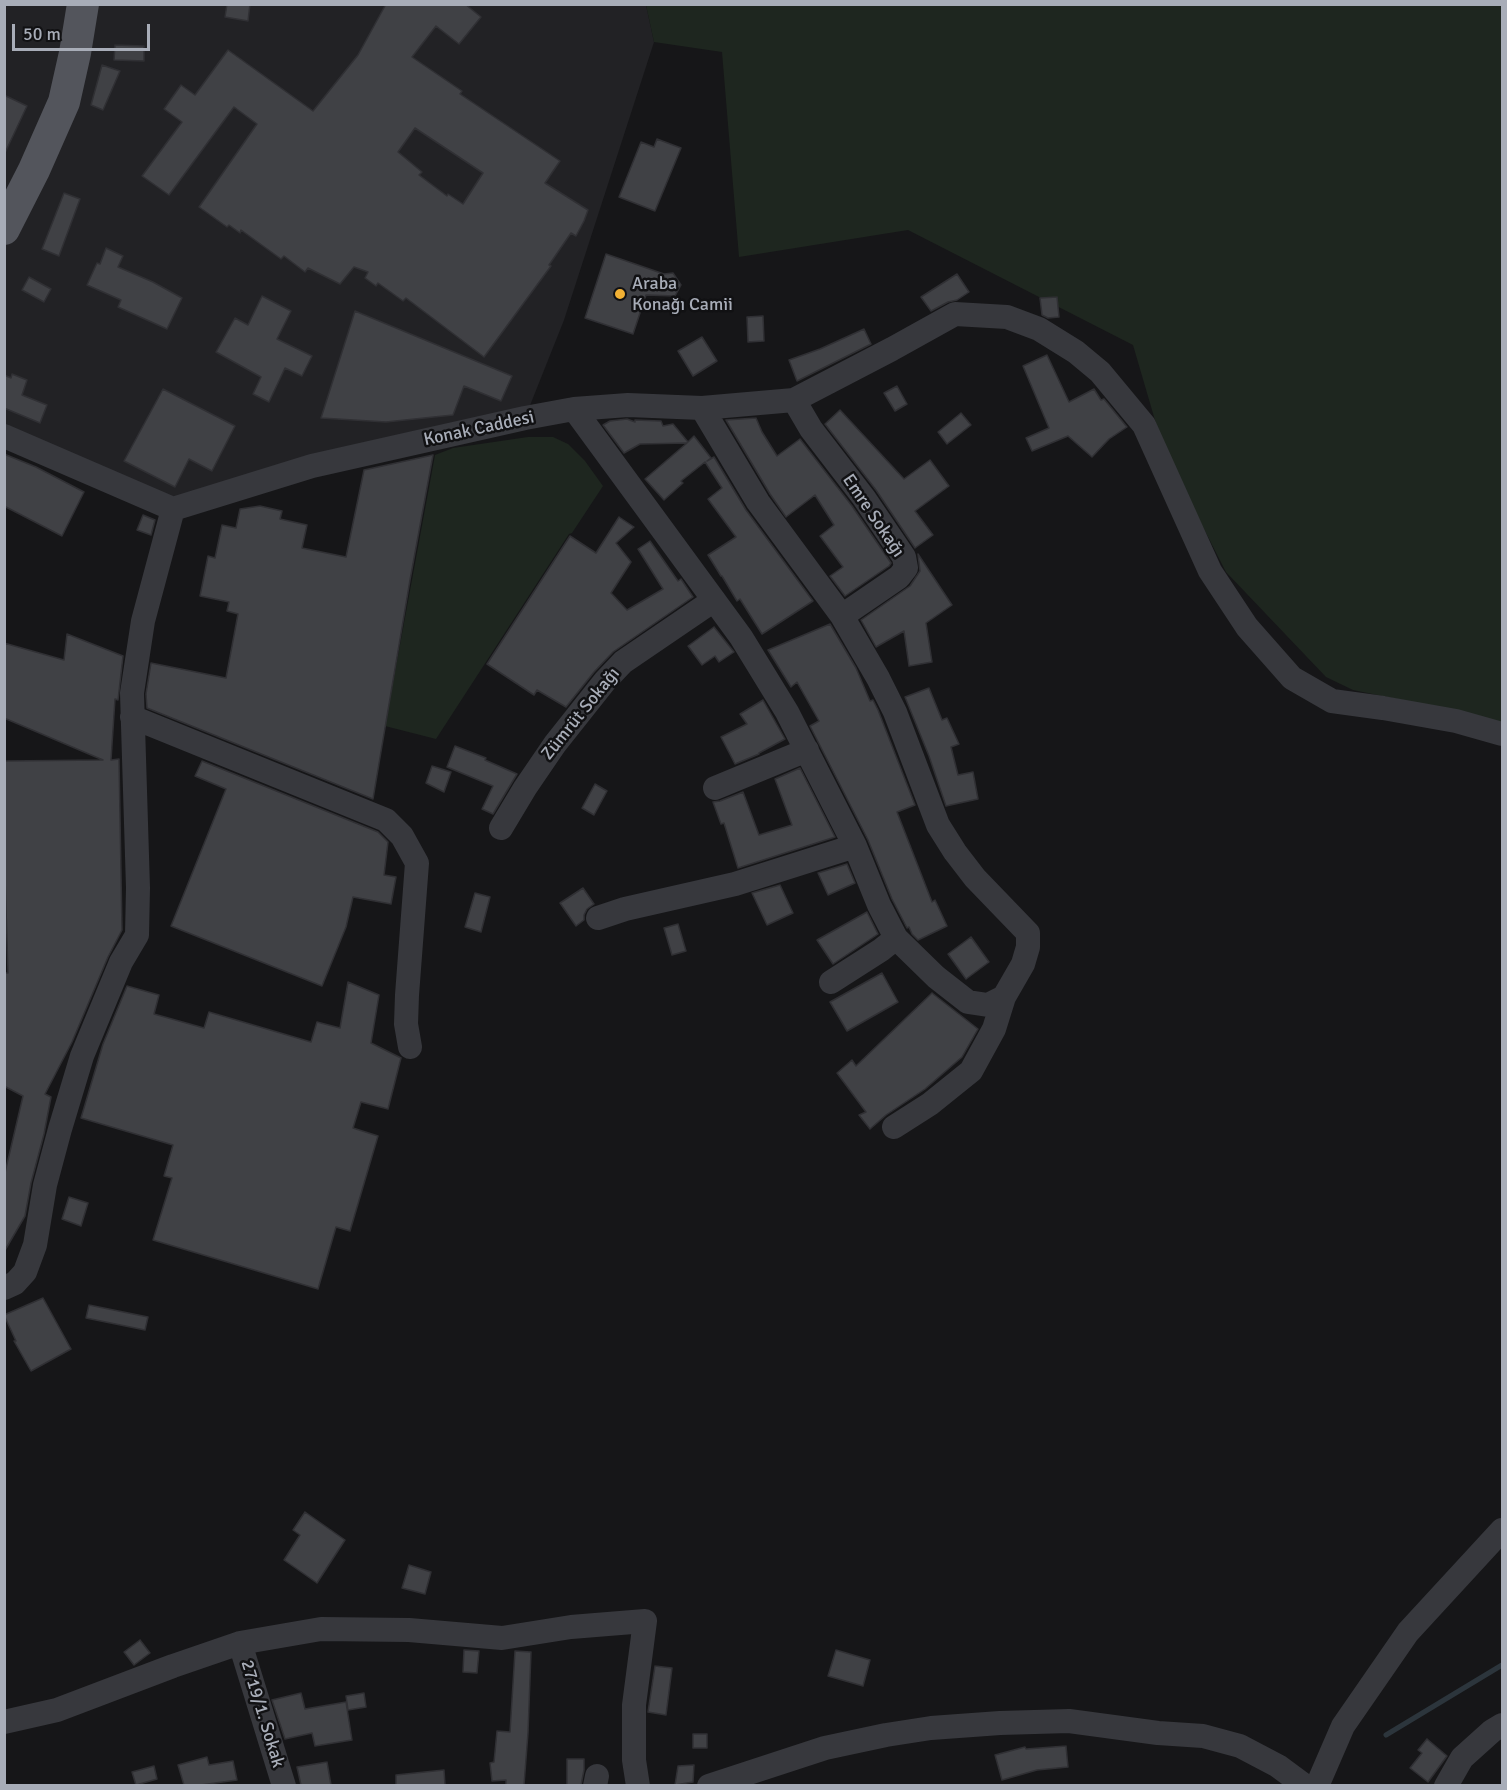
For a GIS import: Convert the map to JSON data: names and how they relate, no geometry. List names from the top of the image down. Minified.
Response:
{"streets":{"street":["Konak Caddesi","Emre Sokağı","Zümrüt Sokağı","2719/1. Sokak"]},"crossings":[["Konak Caddesi","Emre Sokağı"]],"places":["Araba Konağı Camii"],"scale_bar":"50 m"}
